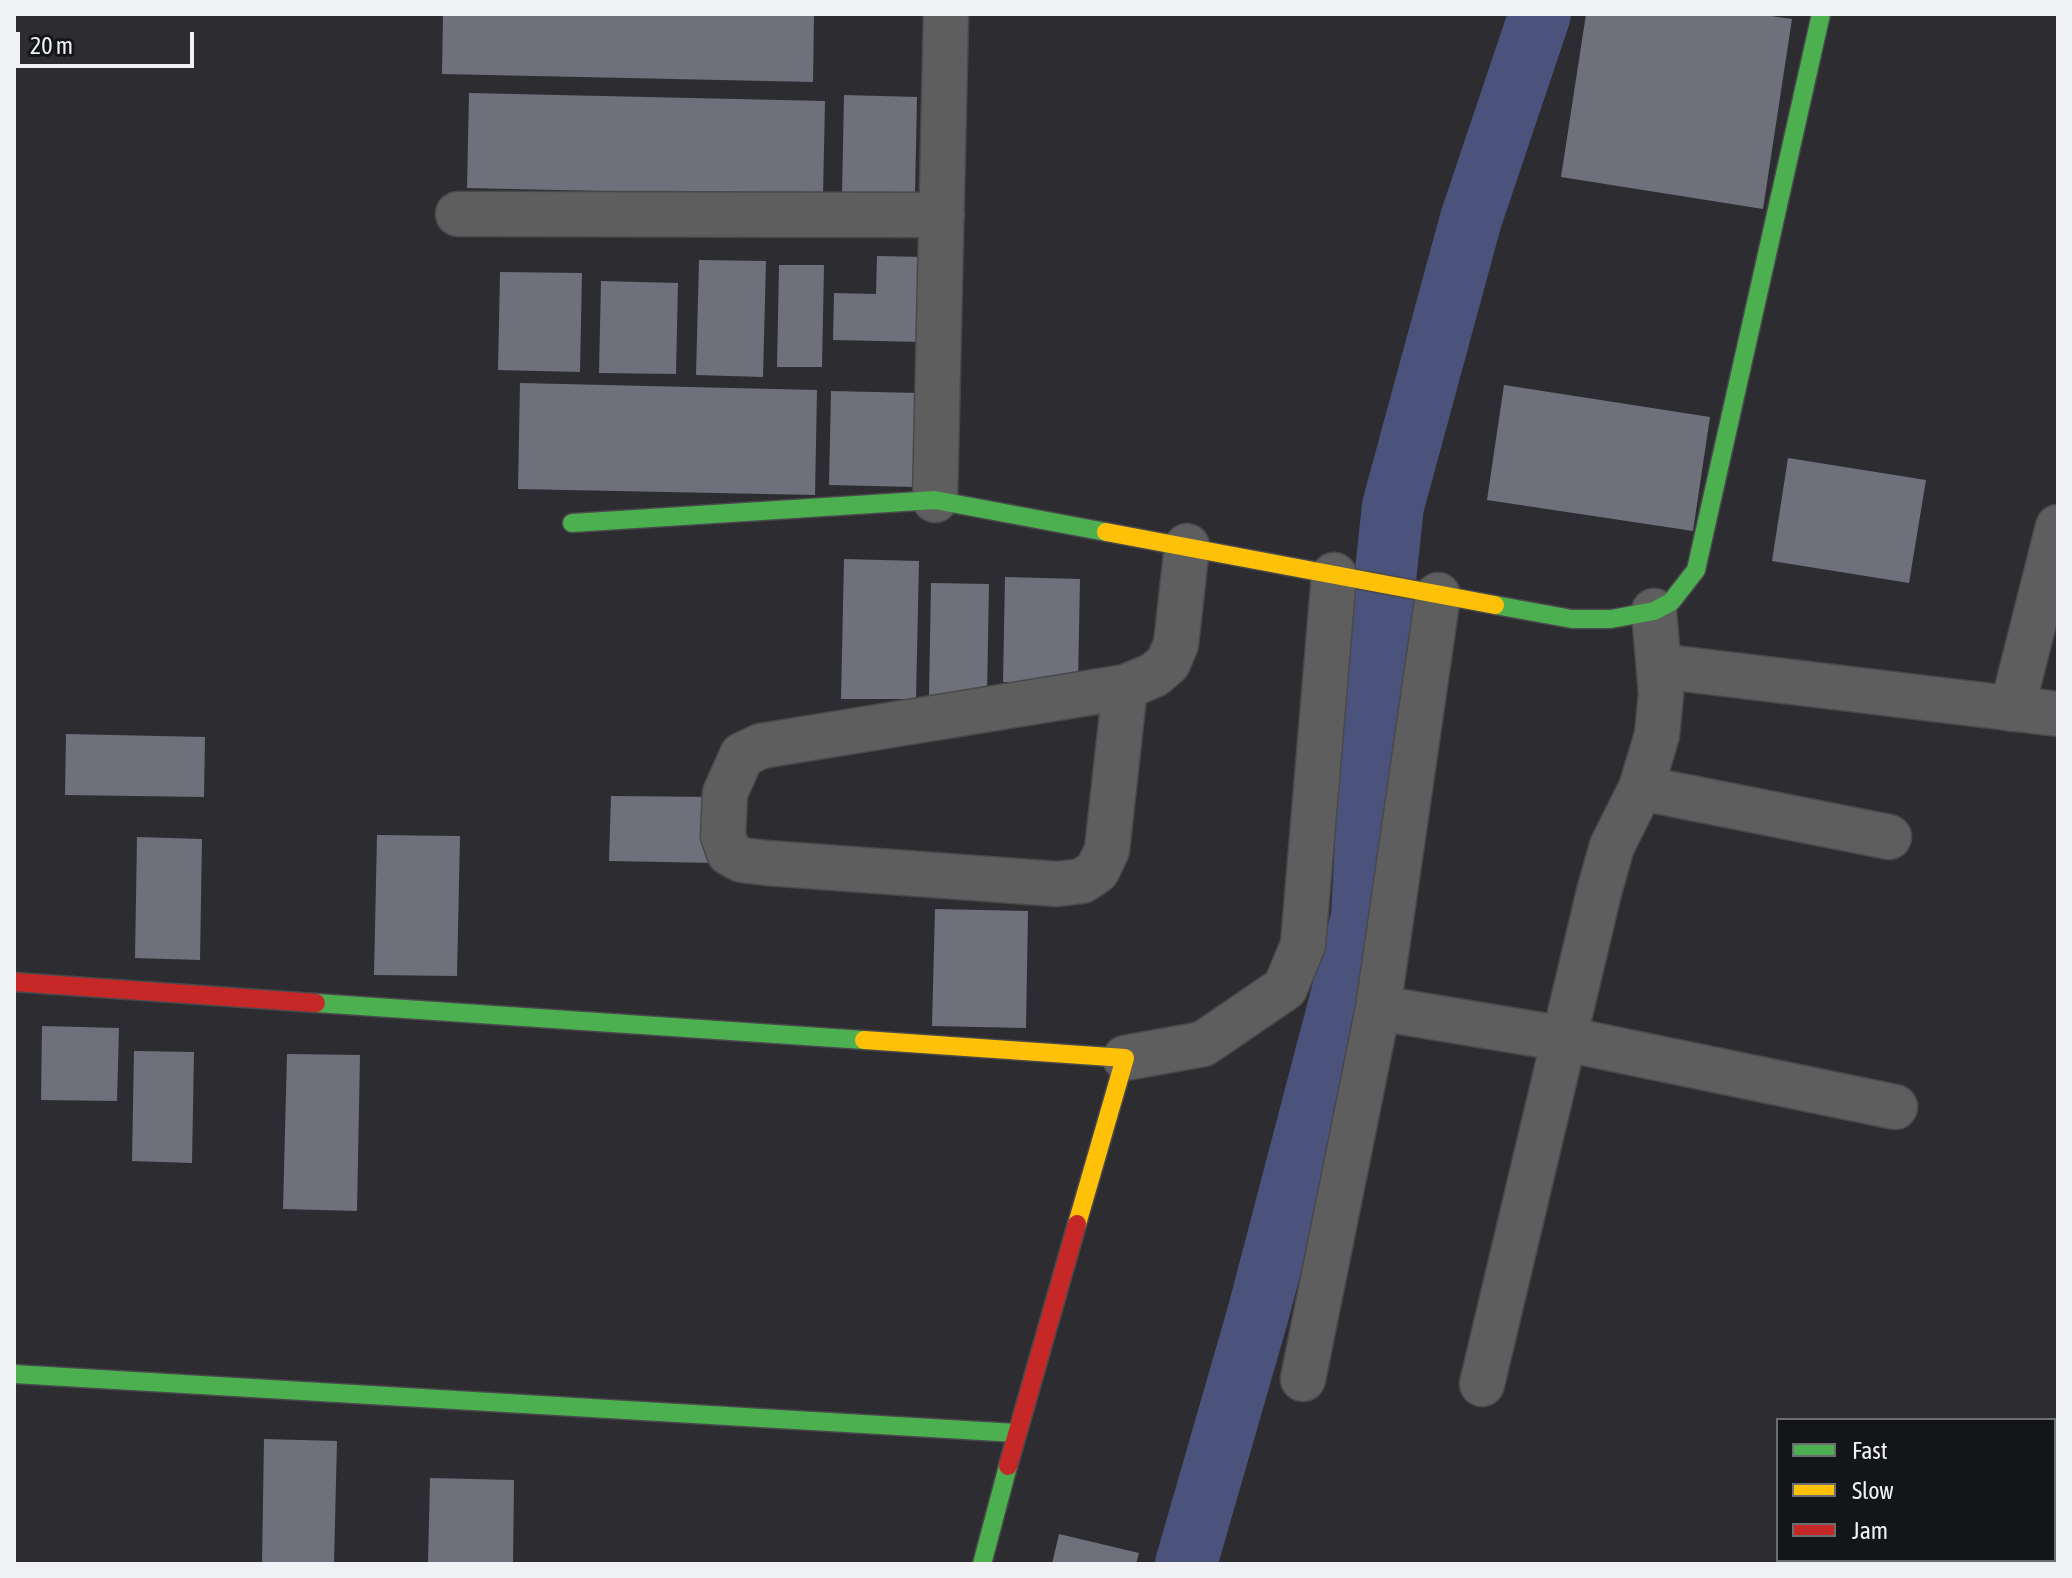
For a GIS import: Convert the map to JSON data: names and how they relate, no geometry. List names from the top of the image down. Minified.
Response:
{"legend":["Fast","Slow","Jam"],"scale_bar":"20 m"}
